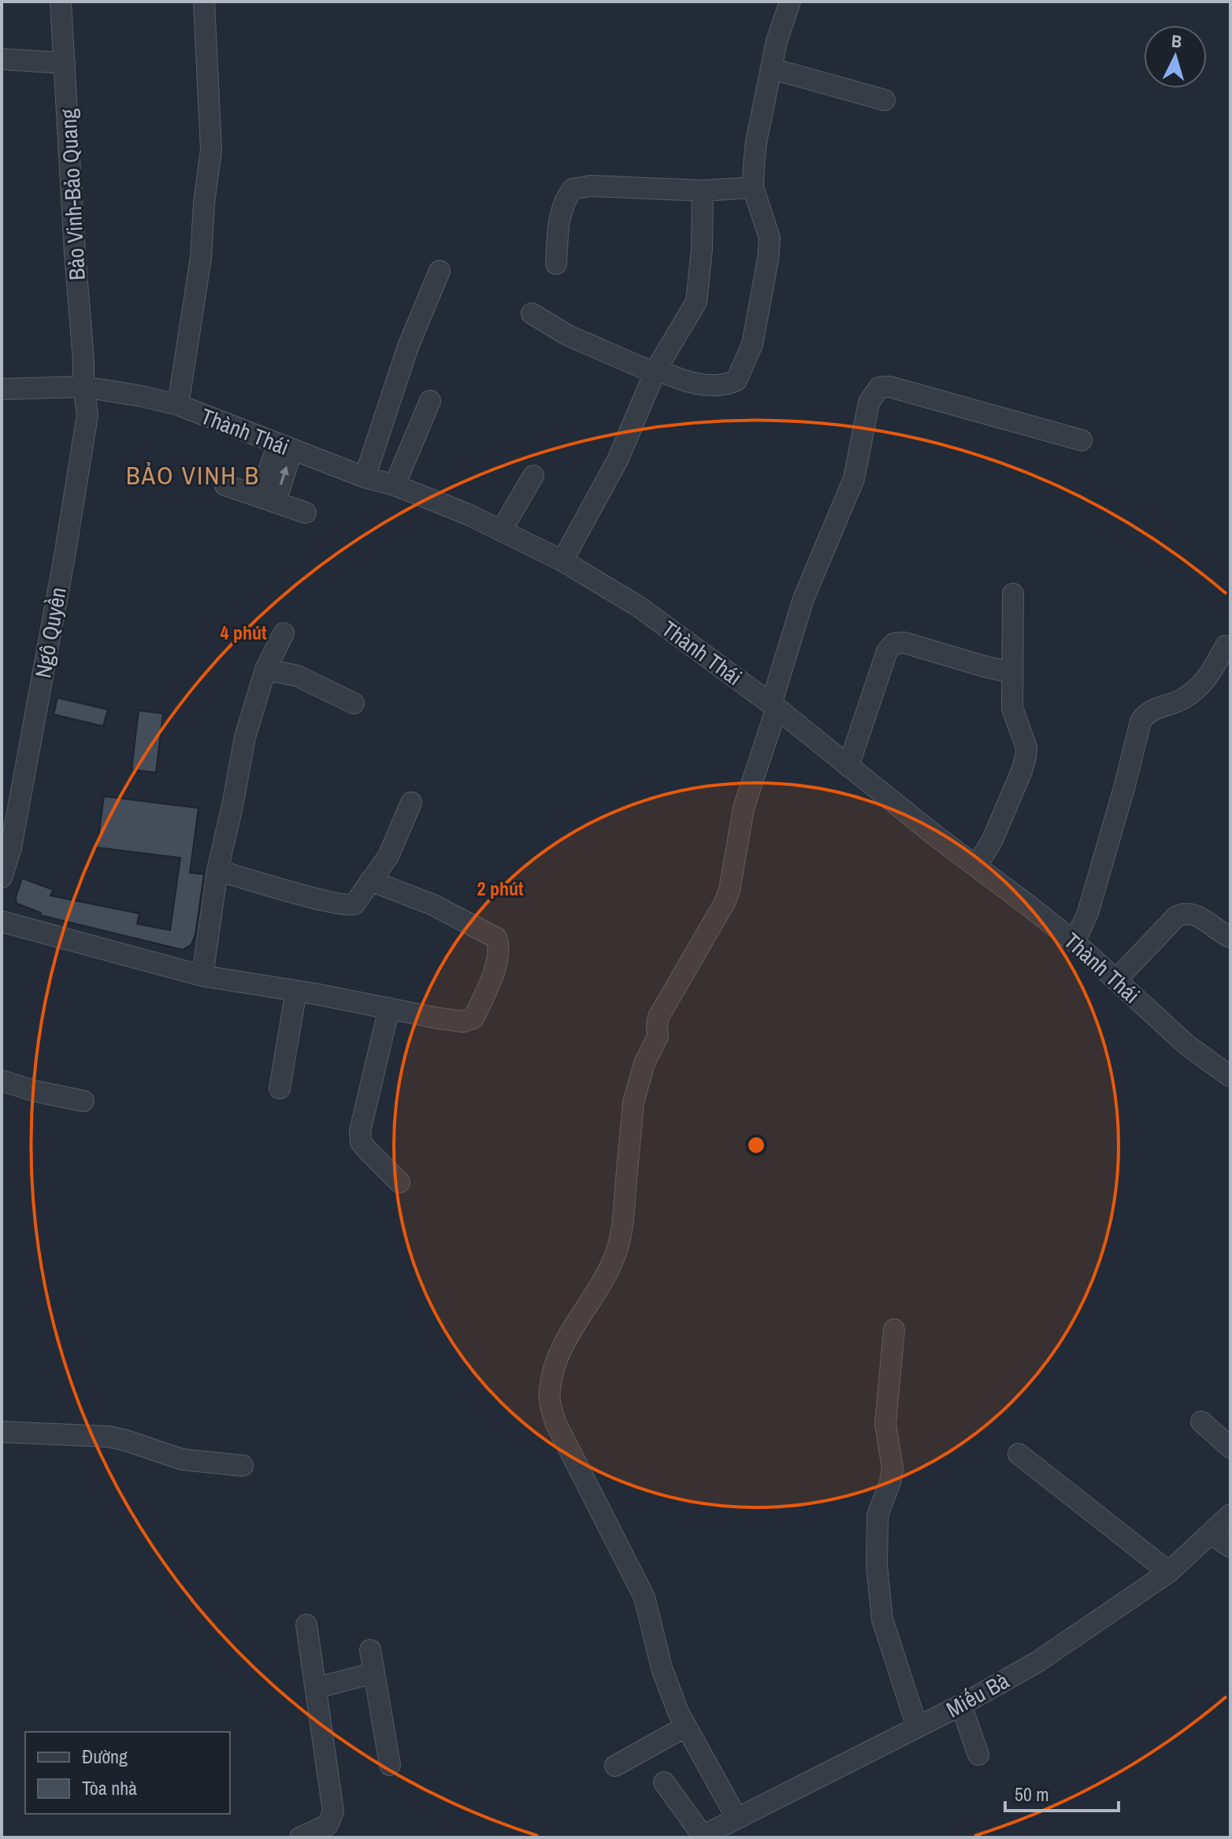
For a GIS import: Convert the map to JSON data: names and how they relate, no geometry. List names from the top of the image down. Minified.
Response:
{"streets":{"street":["Bảo Vinh-Bảo Quang","Thành Thái","Ngô Quyền","Miếu Bà"]},"crossings":[["Bảo Vinh-Bảo Quang","Thành Thái"],["Bảo Vinh-Bảo Quang","Ngô Quyền"],["Thành Thái","Ngô Quyền"]],"districts":["BẢO VINH B"],"legend":["Đường","Tòa nhà"],"scale_bar":"50 m","north":"top","rings":["4 phút","2 phút"]}
